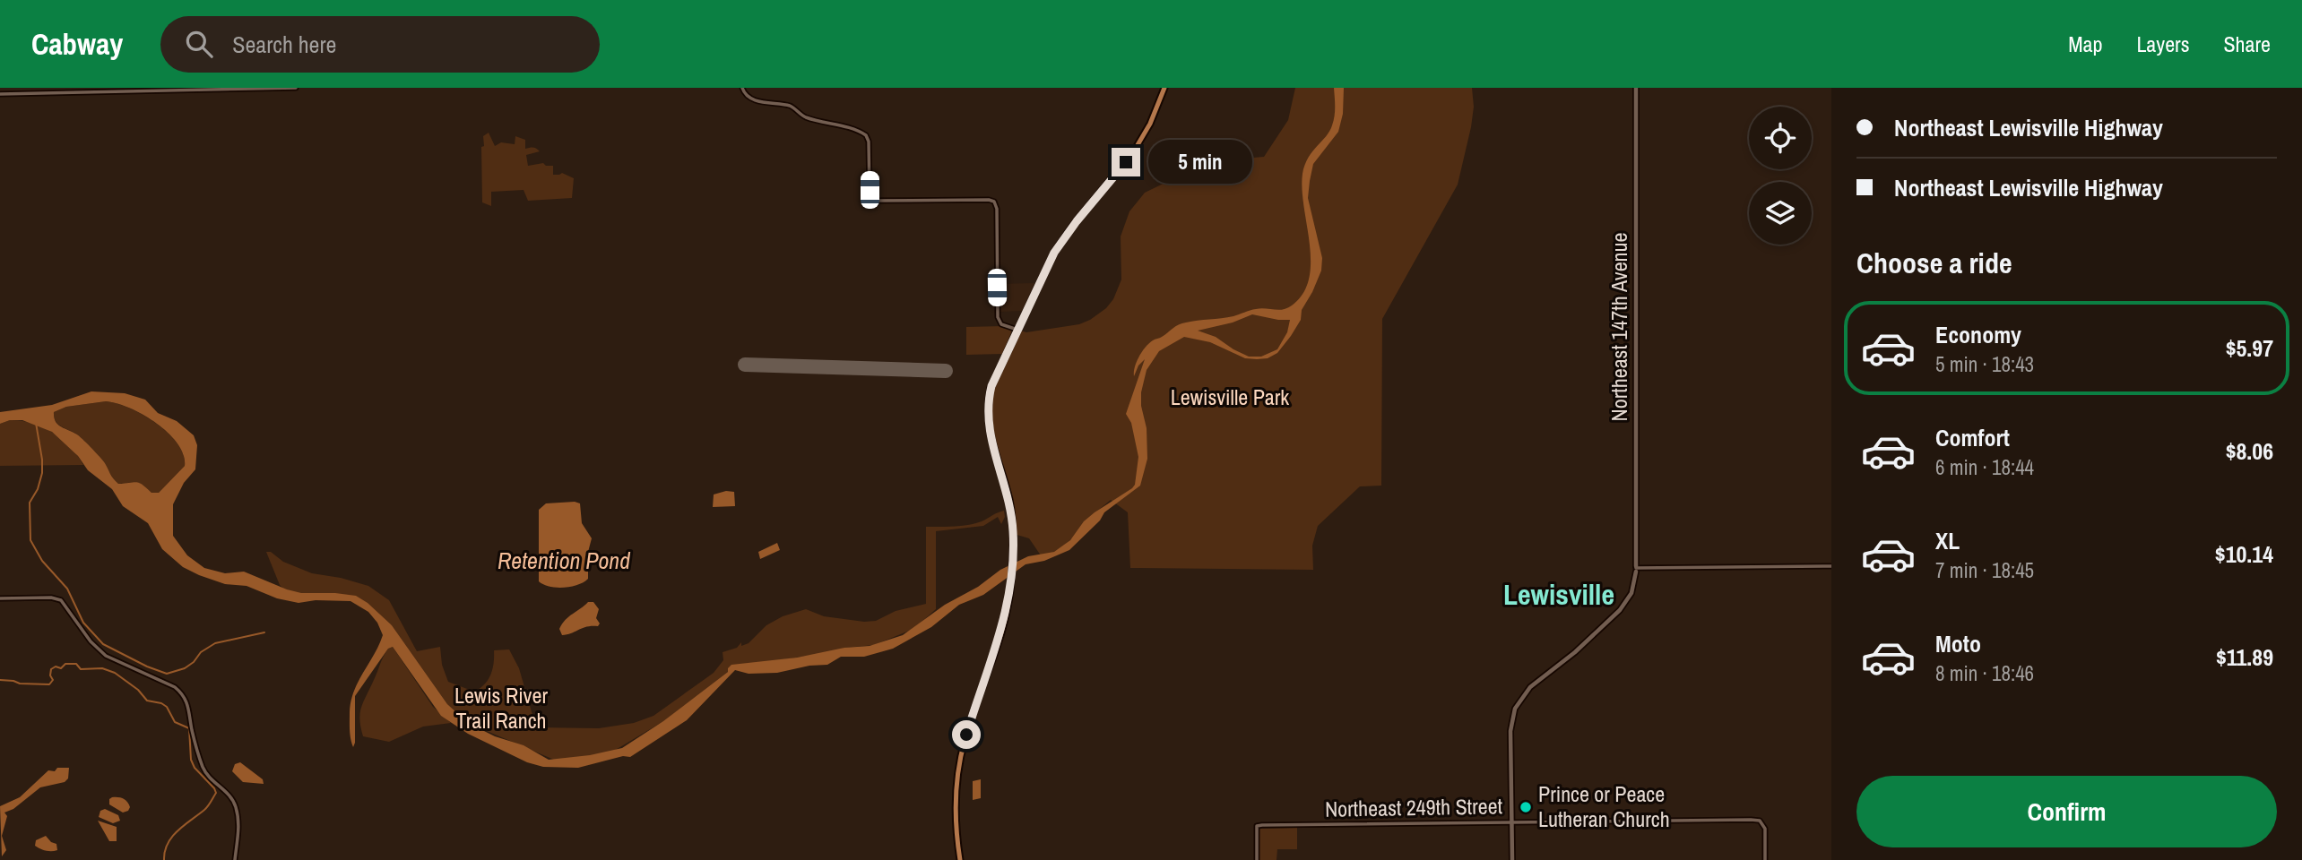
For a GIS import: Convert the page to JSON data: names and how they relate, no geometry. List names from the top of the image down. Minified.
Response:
{"streets":{"main road":["Northeast 147th Avenue"],"street":["Northeast 249th Street"]},"crossings":[["Northeast 147th Avenue","Northeast 249th Street"]],"districts":["Lewisville"],"water":["Retention Pond"],"parks":["Lewisville Park","Lewis River Trail Ranch"],"places":["Prince or Peace Lutheran Church"],"page":{"header":"Cabway","search":"Search here","nav":["Map","Layers","Share"],"banner":["Northeast Lewisville Highway","Northeast Lewisville Highway"],"bubble":"5 min","heading":"Choose a ride","list":[{"name":"Economy","note":"5 min · 18:43","value":"$5.97"},{"name":"Comfort","note":"6 min · 18:44","value":"$8.06"},{"name":"XL","note":"7 min · 18:45","value":"$10.14"},{"name":"Moto","note":"8 min · 18:46","value":"$11.89"}],"buttons":"Confirm"}}
